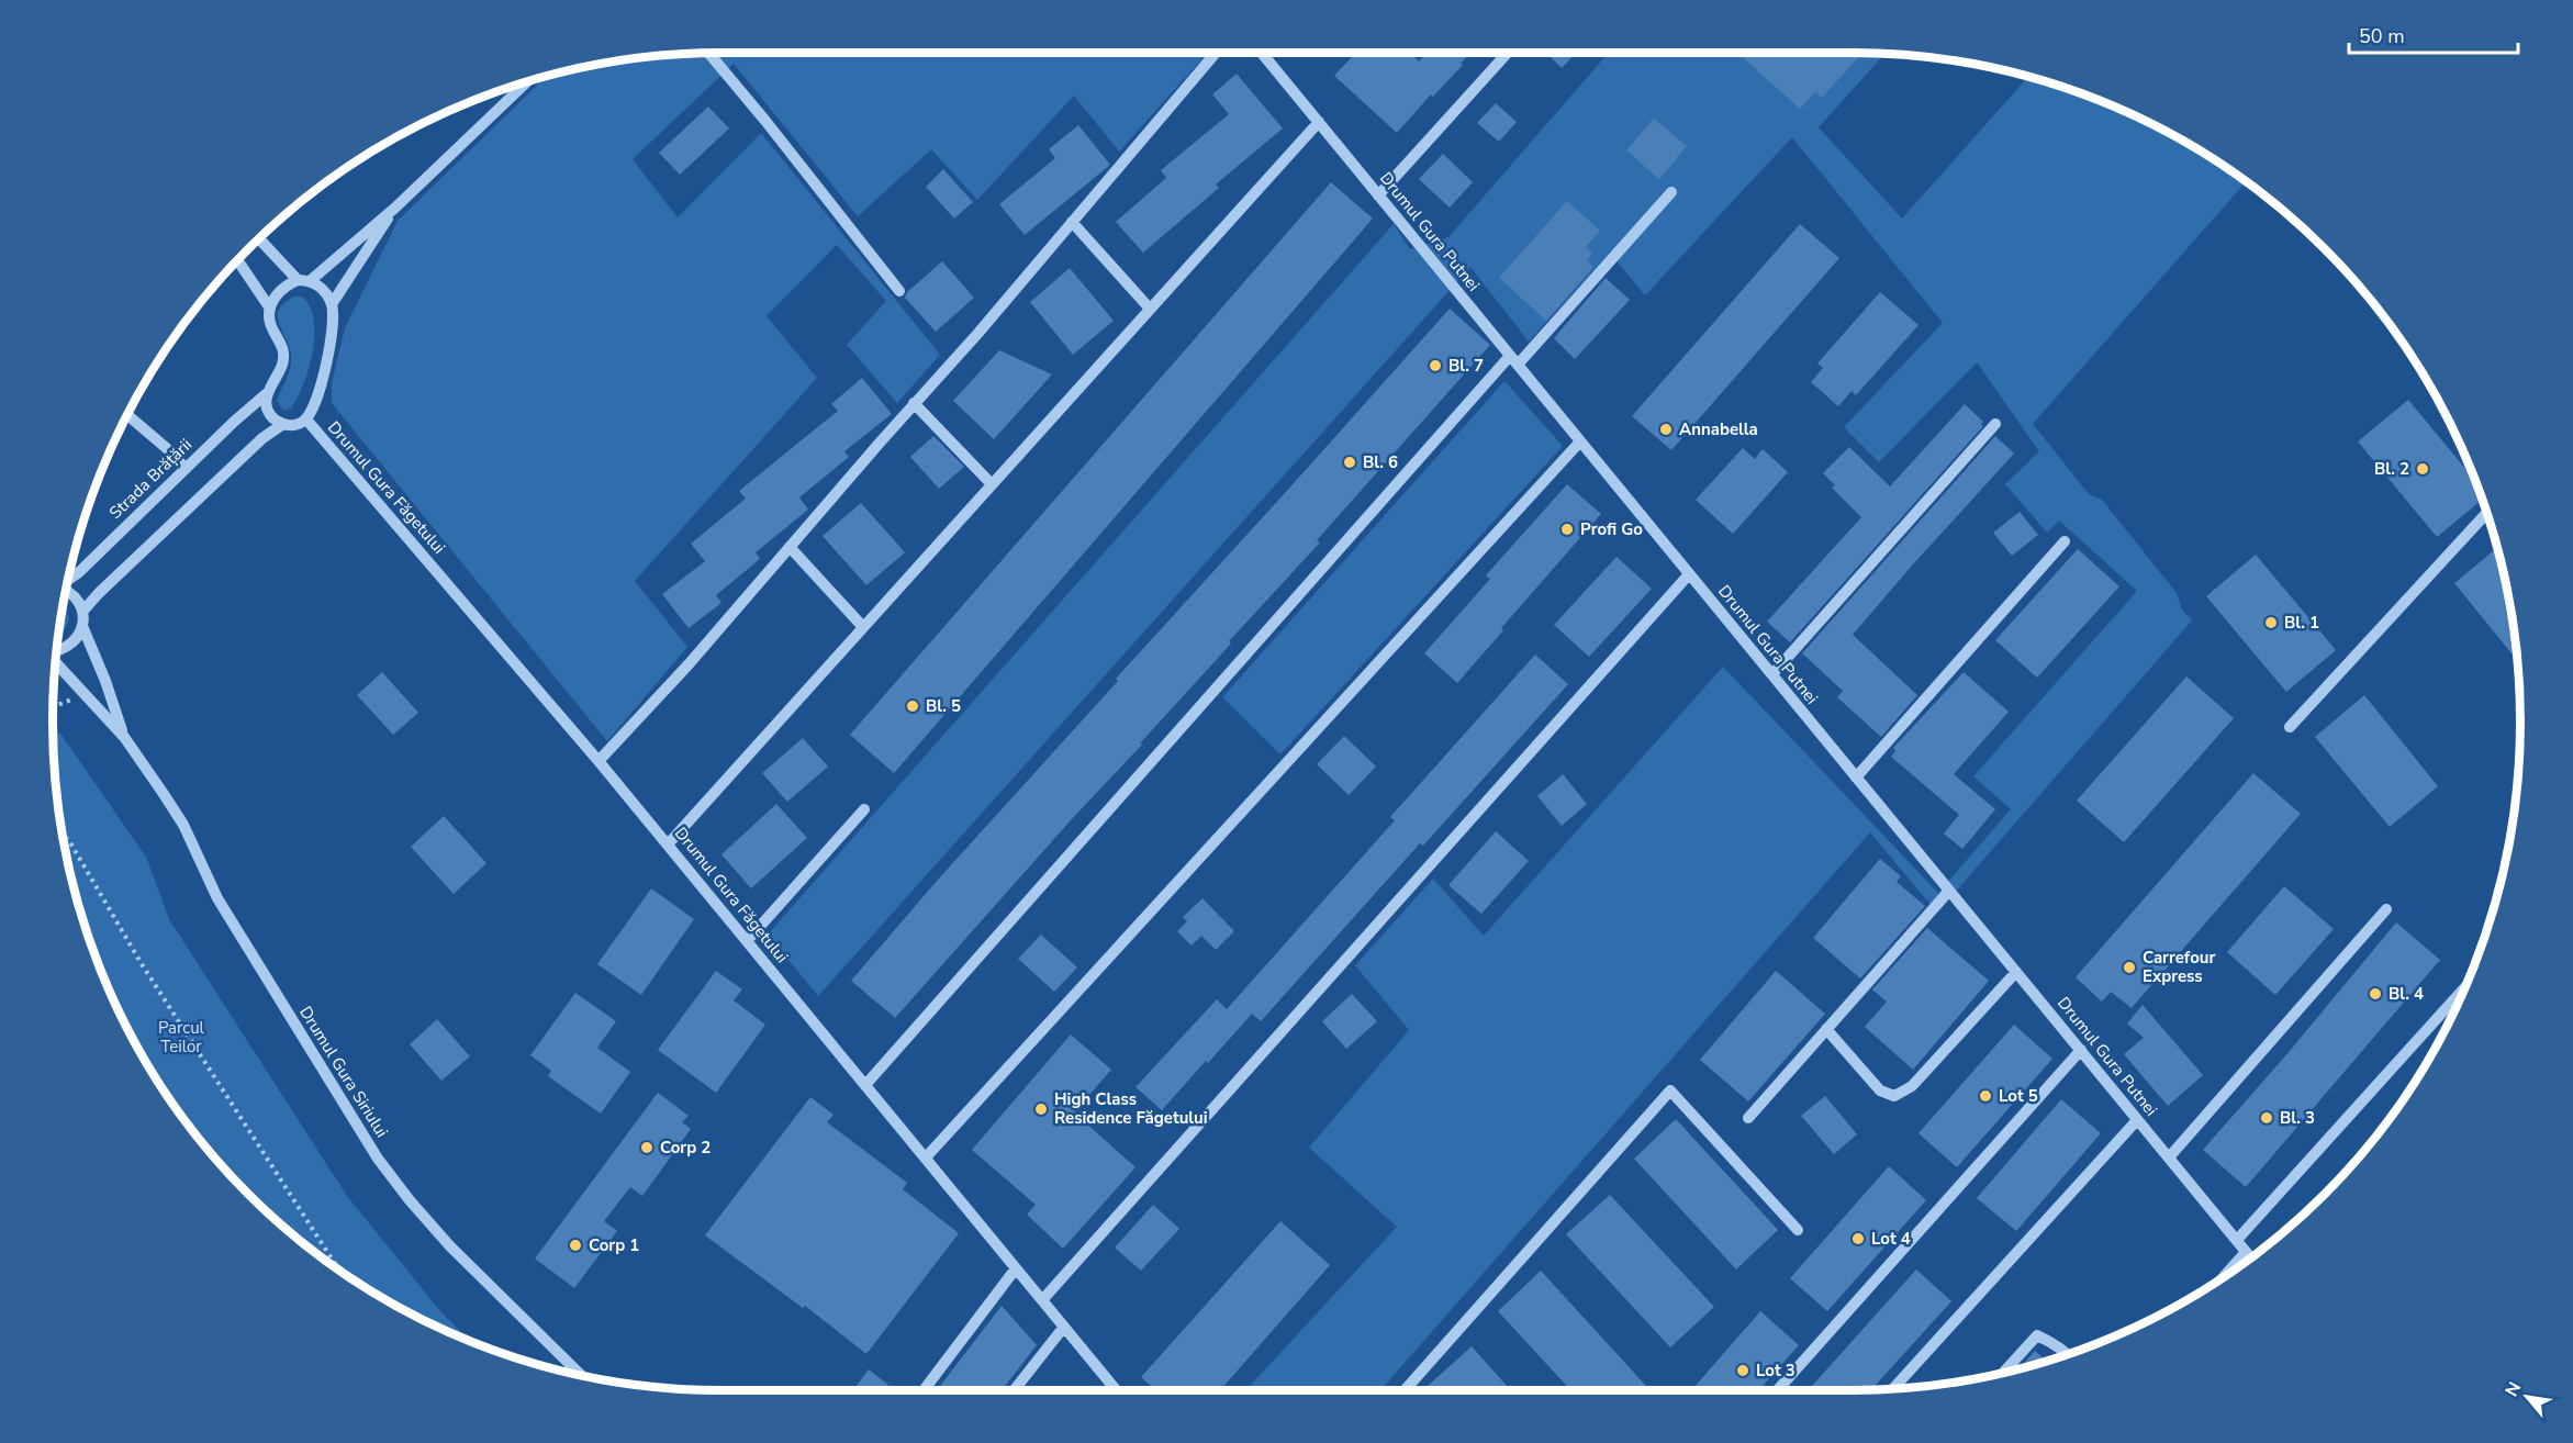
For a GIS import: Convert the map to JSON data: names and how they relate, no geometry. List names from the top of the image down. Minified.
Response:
{"streets":{"street":["Drumul Gura Putnei","Strada Brățării","Drumul Gura Făgetului","Drumul Gura Siriului"]},"parks":["Parcul Teilor"],"places":["Bl. 7","Annabella","Bl. 6","Bl. 2","Profi Go","Bl. 1","Bl. 5","Carrefour Express","Bl. 4","Lot 5","High Class Residence Făgetului","Bl. 3","Corp 2","Lot 4","Corp 1","Lot 3"],"scale_bar":"50 m","north":"top left"}
